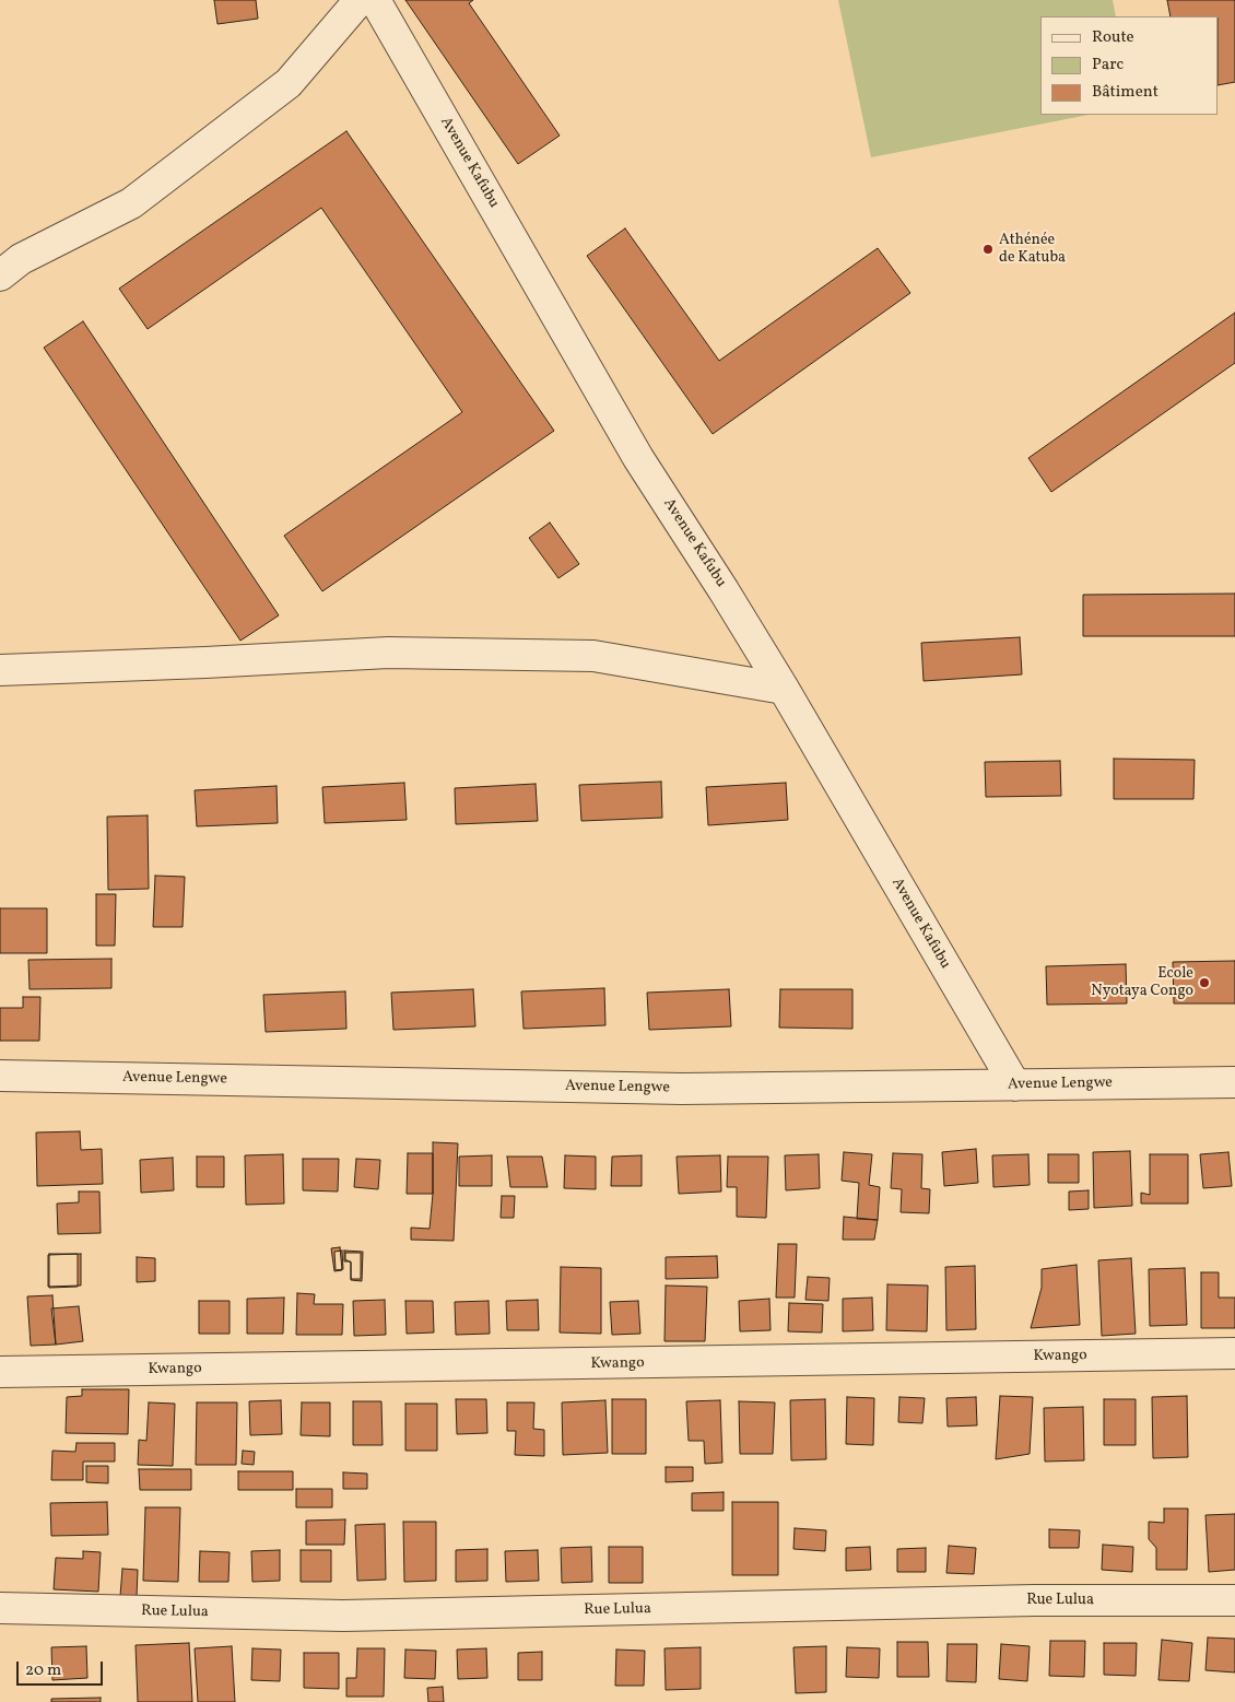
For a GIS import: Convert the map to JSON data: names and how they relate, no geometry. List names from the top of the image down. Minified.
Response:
{"streets":{"street":["Avenue Kafubu","Avenue Lengwe","Kwango","Rue Lulua"]},"crossings":[["Avenue Kafubu","Avenue Lengwe"]],"places":["Athénée de Katuba","Ecole Nyotaya Congo"],"legend":["Route","Parc","Bâtiment"],"scale_bar":"20 m"}
